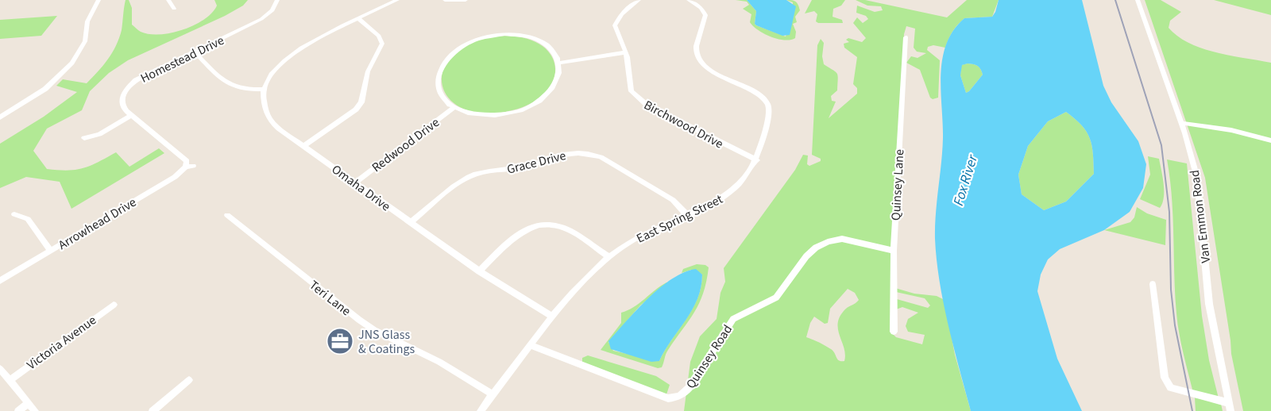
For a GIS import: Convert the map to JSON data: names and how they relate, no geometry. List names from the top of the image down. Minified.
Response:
{"streets":{"street":["Homestead Drive","Birchwood Drive","Redwood Drive","Grace Drive","Quinsey Lane","Omaha Drive","Van Emmon Road","East Spring Street","Arrowhead Drive","Teri Lane","Victoria Avenue","Quinsey Road"]},"crossings":[["Homestead Drive","Arrowhead Drive"],["Birchwood Drive","East Spring Street"],["Redwood Drive","Omaha Drive"],["Grace Drive","Omaha Drive"],["Grace Drive","East Spring Street"],["Quinsey Lane","Quinsey Road"],["Omaha Drive","East Spring Street"],["East Spring Street","Teri Lane"],["East Spring Street","Quinsey Road"]],"water":["Fox River"],"places":{"office":["JNS Glass & Coatings"]}}
